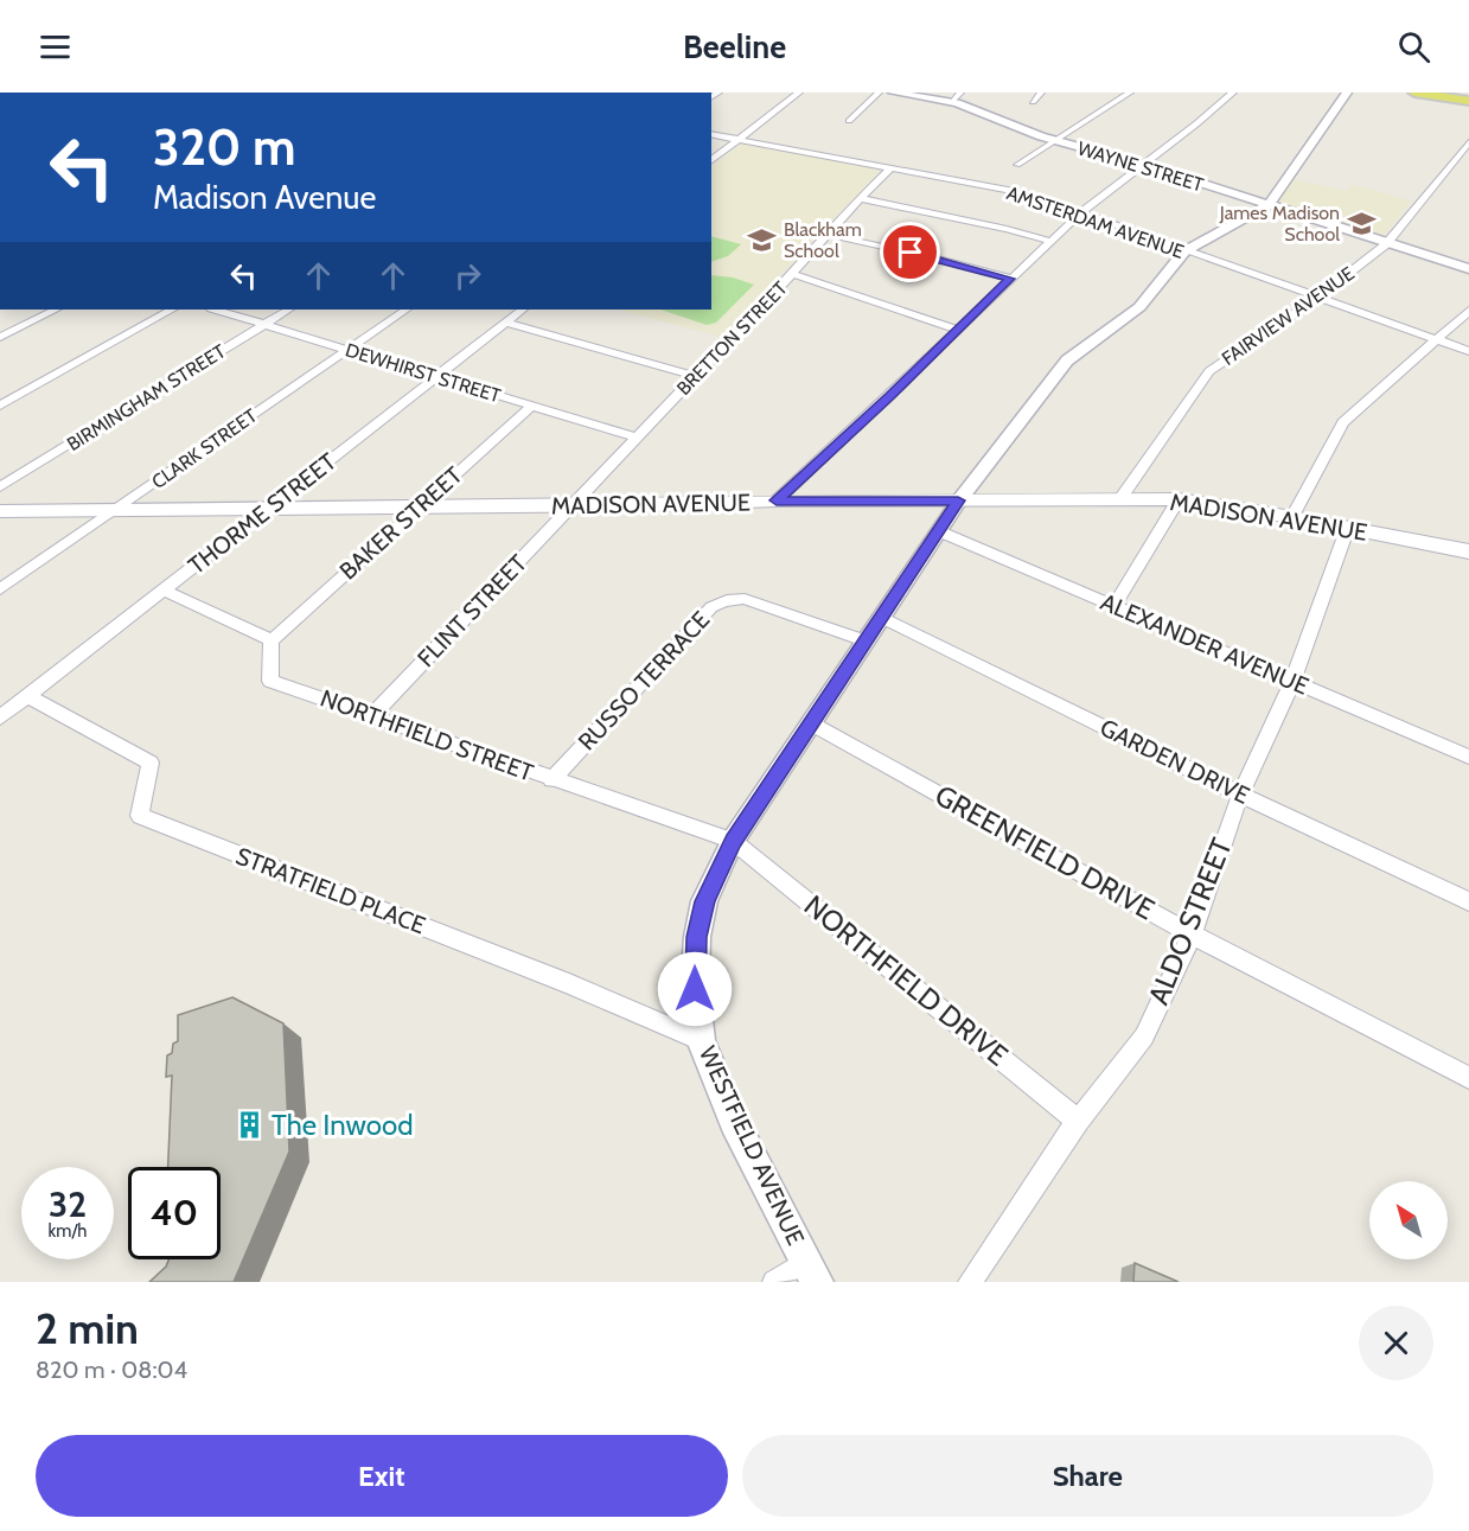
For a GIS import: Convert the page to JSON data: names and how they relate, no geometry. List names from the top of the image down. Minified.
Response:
{"streets":{"main road":["MADISON AVENUE"],"street":["WAYNE STREET","AMSTERDAM AVENUE","FAIRVIEW AVENUE","BRETTON STREET","DEWHIRST STREET","BIRMINGHAM STREET","CLARK STREET","THORME STREET","BAKER STREET","FLINT STREET","ALEXANDER AVENUE","RUSSO TERRACE","NORTHFIELD STREET","GARDEN DRIVE","GREENFIELD DRIVE","STRATFIELD PLACE","ALDO STREET","NORTHFIELD DRIVE","WESTFIELD AVENUE"]},"crossings":[["WAYNE STREET","FAIRVIEW AVENUE"],["WAYNE STREET","WESTFIELD AVENUE"],["AMSTERDAM AVENUE","FAIRVIEW AVENUE"],["AMSTERDAM AVENUE","BRETTON STREET"],["AMSTERDAM AVENUE","WESTFIELD AVENUE"],["FAIRVIEW AVENUE","MADISON AVENUE"],["BRETTON STREET","DEWHIRST STREET"],["BRETTON STREET","MADISON AVENUE"],["BRETTON STREET","FLINT STREET"],["DEWHIRST STREET","BIRMINGHAM STREET"],["DEWHIRST STREET","CLARK STREET"],["DEWHIRST STREET","THORME STREET"],["DEWHIRST STREET","BAKER STREET"],["CLARK STREET","MADISON AVENUE"],["MADISON AVENUE","THORME STREET"],["MADISON AVENUE","BAKER STREET"],["MADISON AVENUE","FLINT STREET"],["MADISON AVENUE","ALDO STREET"],["MADISON AVENUE","WESTFIELD AVENUE"],["THORME STREET","STRATFIELD PLACE"],["BAKER STREET","NORTHFIELD STREET"],["FLINT STREET","NORTHFIELD STREET"],["ALEXANDER AVENUE","ALDO STREET"],["ALEXANDER AVENUE","WESTFIELD AVENUE"],["RUSSO TERRACE","NORTHFIELD STREET"],["RUSSO TERRACE","WESTFIELD AVENUE"],["NORTHFIELD STREET","NORTHFIELD DRIVE"],["NORTHFIELD STREET","WESTFIELD AVENUE"],["GARDEN DRIVE","ALDO STREET"],["GARDEN DRIVE","WESTFIELD AVENUE"],["GREENFIELD DRIVE","ALDO STREET"],["GREENFIELD DRIVE","WESTFIELD AVENUE"],["STRATFIELD PLACE","WESTFIELD AVENUE"],["ALDO STREET","NORTHFIELD DRIVE"],["NORTHFIELD DRIVE","WESTFIELD AVENUE"]],"places":{"school or university":["James Madison School","Blackham School"],"building":["The Inwood"]},"north":"top left","page":{"header":"Beeline","turn":["320 m","Madison Avenue"],"speed":"32 km/h","limit":"40","heading":["2 min","820 m · 08:04"],"buttons":["Exit","Share"]}}
